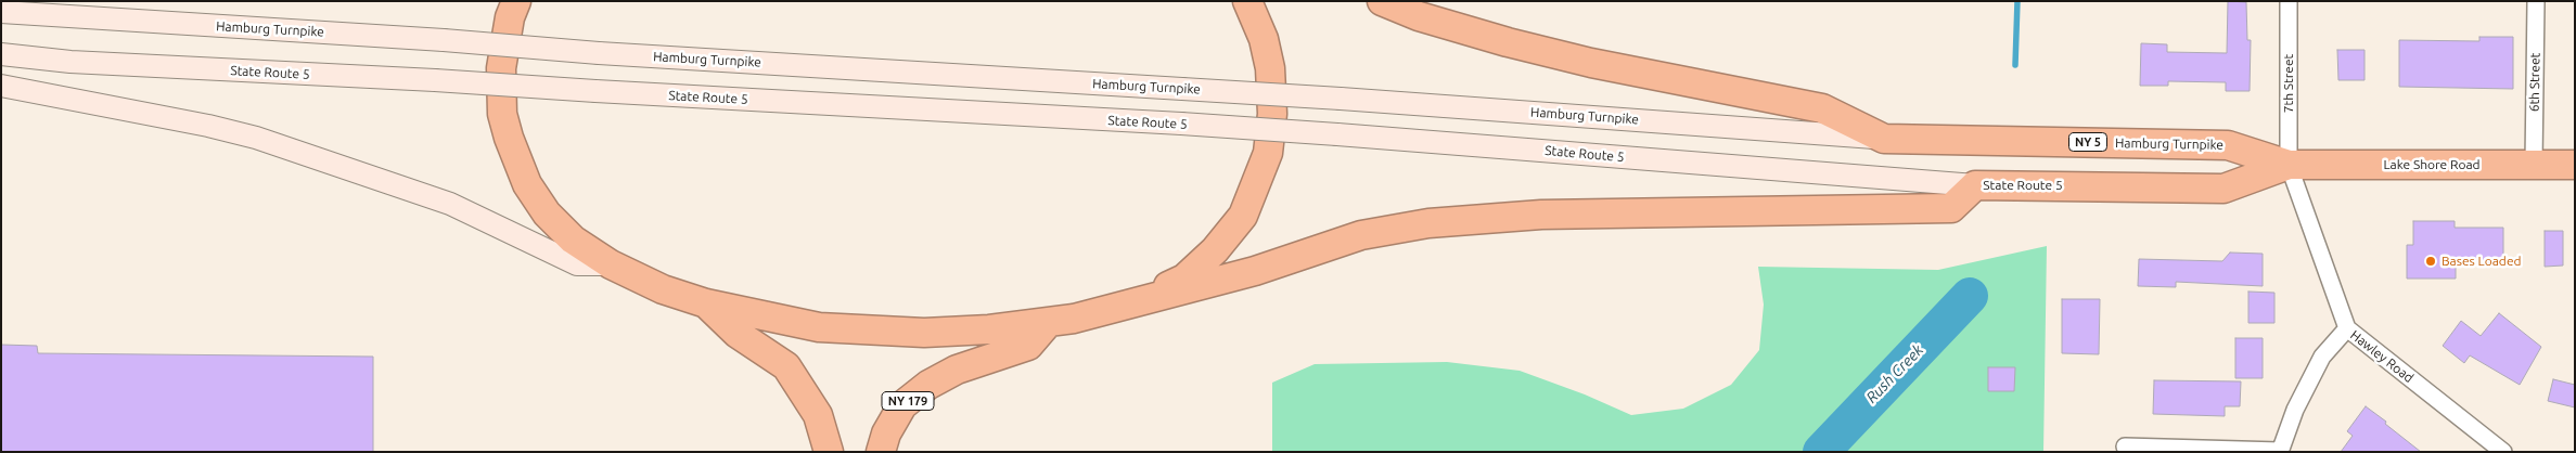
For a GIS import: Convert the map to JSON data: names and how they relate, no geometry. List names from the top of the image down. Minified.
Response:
{"streets":{"highway":["Hamburg Turnpike","State Route 5","NY 5","Lake Shore Road","NY 179"],"street":["6th Street","7th Street","Hawley Road"]},"crossings":[["Hamburg Turnpike","State Route 5"],["Hamburg Turnpike","7th Street"],["Hamburg Turnpike","Lake Shore Road"],["Hamburg Turnpike","Hawley Road"],["State Route 5","7th Street"],["State Route 5","Lake Shore Road"],["State Route 5","Hawley Road"],["6th Street","Lake Shore Road"],["7th Street","Lake Shore Road"],["7th Street","Hawley Road"],["Lake Shore Road","Hawley Road"]],"water":["Rush Creek"],"places":["Bases Loaded"]}
